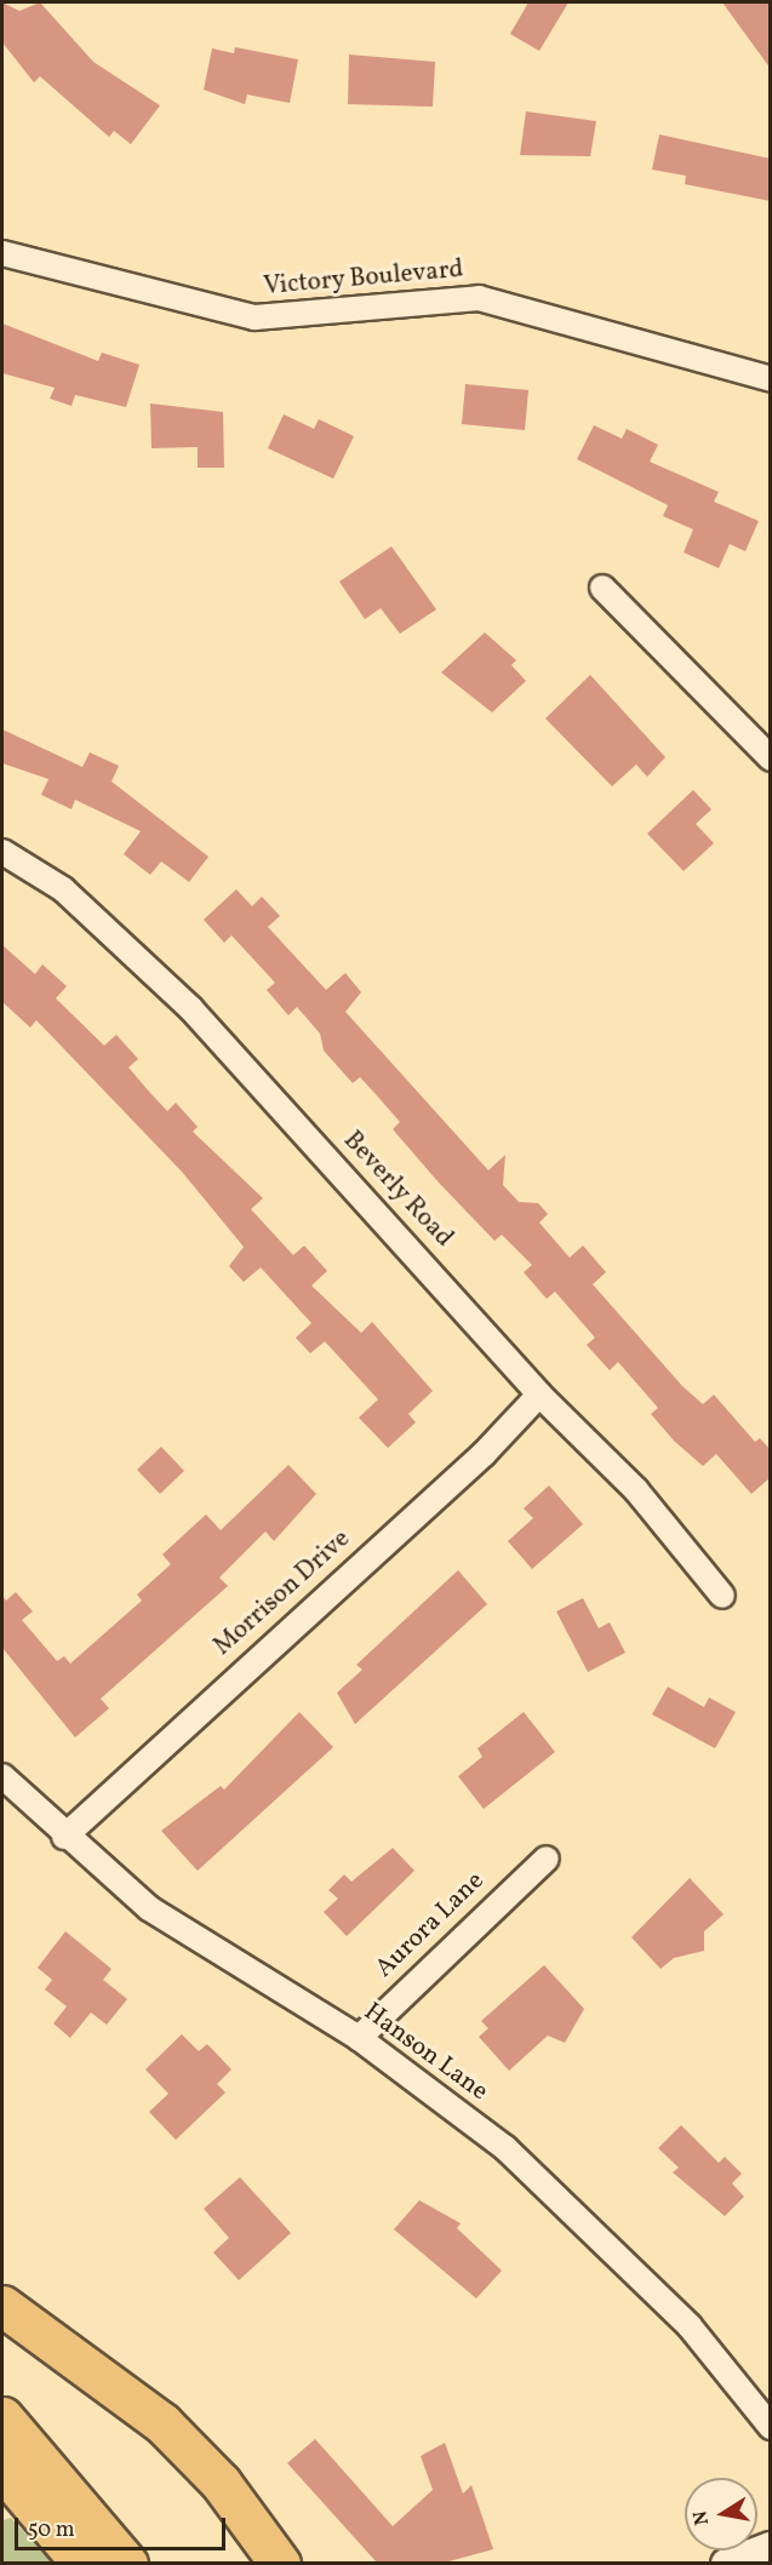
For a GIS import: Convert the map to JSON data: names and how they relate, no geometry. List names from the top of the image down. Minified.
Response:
{"streets":{"street":["Victory Boulevard","Beverly Road","Morrison Drive","Aurora Lane","Hanson Lane"]},"crossings":[["Beverly Road","Morrison Drive"],["Morrison Drive","Hanson Lane"],["Aurora Lane","Hanson Lane"]],"scale_bar":"50 m","north":"left"}
